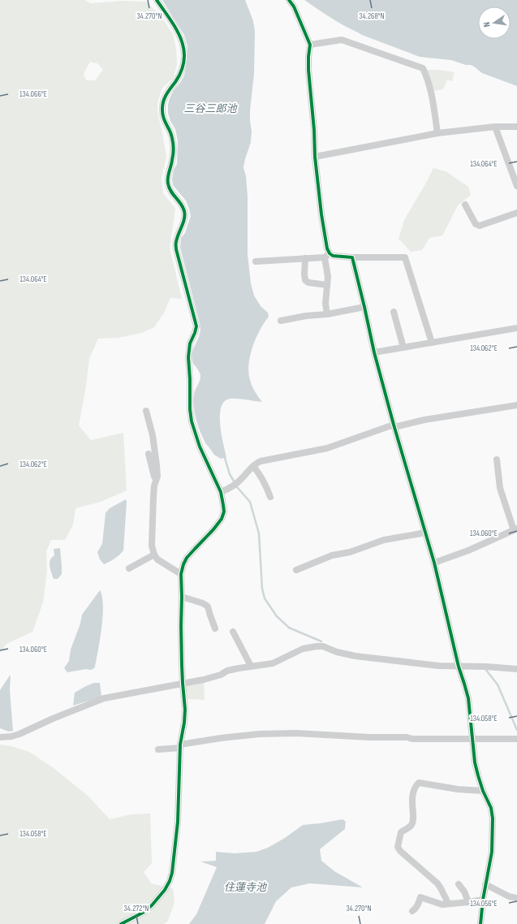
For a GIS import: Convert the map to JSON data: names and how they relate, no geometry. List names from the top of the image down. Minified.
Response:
{"water":["三谷三郎池","住蓮寺池"],"north":"left","coordinates":["34.270°N","34.268°N","134.066°E","134.064°E","134.062°E","134.060°E","134.058°E","134.056°E","34.272°N"]}
